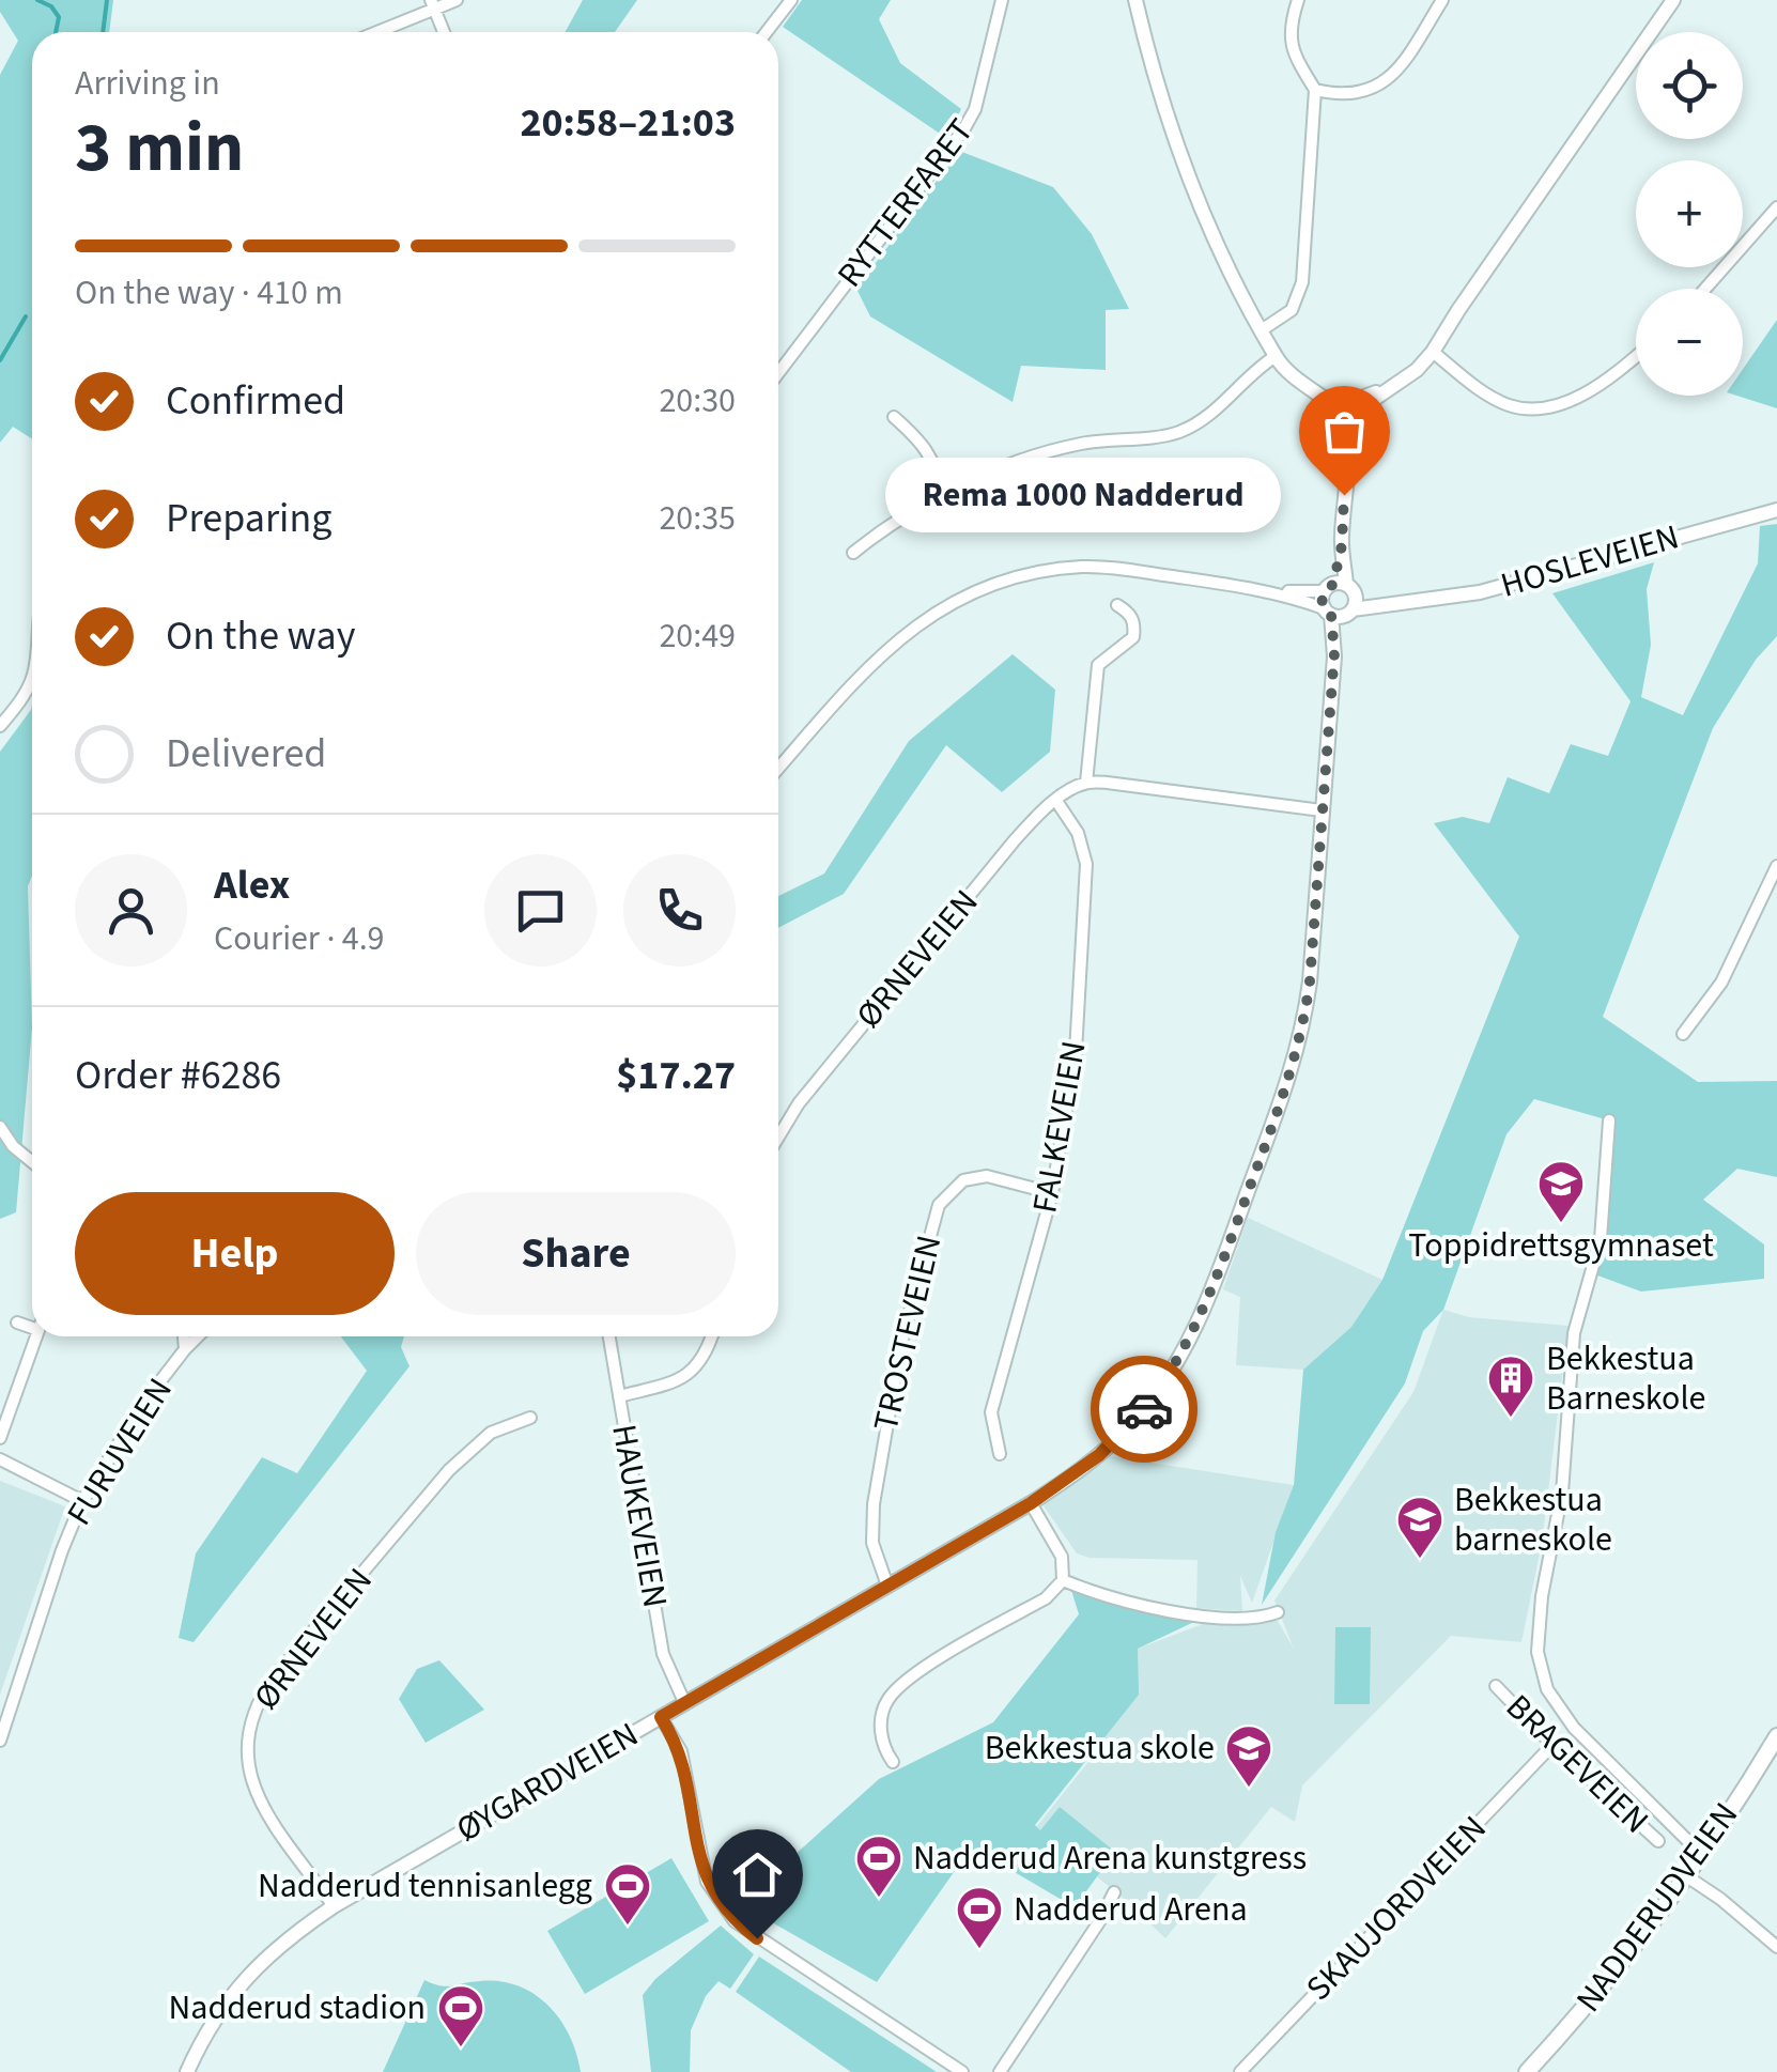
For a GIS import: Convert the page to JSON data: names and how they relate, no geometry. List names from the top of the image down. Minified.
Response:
{"streets":{"main road":["NADDERUDVEIEN"],"street":["RYTTERFARET","HOSLEVEIEN","ØRNEVEIEN","FALKEVEIEN","TROSTEVEIEN","FURUVEIEN","HAUKEVEIEN","BRAGEVEIEN","ØYGARDVEIEN","SKAUJORDVEIEN"]},"crossings":[["HOSLEVEIEN","ØYGARDVEIEN"],["ØRNEVEIEN","FALKEVEIEN"],["ØRNEVEIEN","ØYGARDVEIEN"],["FALKEVEIEN","TROSTEVEIEN"],["TROSTEVEIEN","ØYGARDVEIEN"],["HAUKEVEIEN","ØYGARDVEIEN"],["BRAGEVEIEN","SKAUJORDVEIEN"]],"places":{"other":["Rema 1000 Nadderud"],"school or university":["Toppidrettsgymnaset","Bekkestua barneskole","Bekkestua skole"],"building":["Bekkestua Barneskole"],"sports":["Nadderud Arena kunstgress","Nadderud tennisanlegg","Nadderud Arena","Nadderud stadion"]},"page":{"map_buttons":["+","−"],"heading":["3 min","Arriving in","20:58–21:03"],"panel":["Alex","Courier · 4.9","Order #6286","$17.27"],"bar":"On the way · 410 m","list":[["Confirmed","20:30"],["Preparing","20:35"],["On the way","20:49"],"Delivered"],"bubble":"Rema 1000 Nadderud","buttons":["Help","Share"]}}
